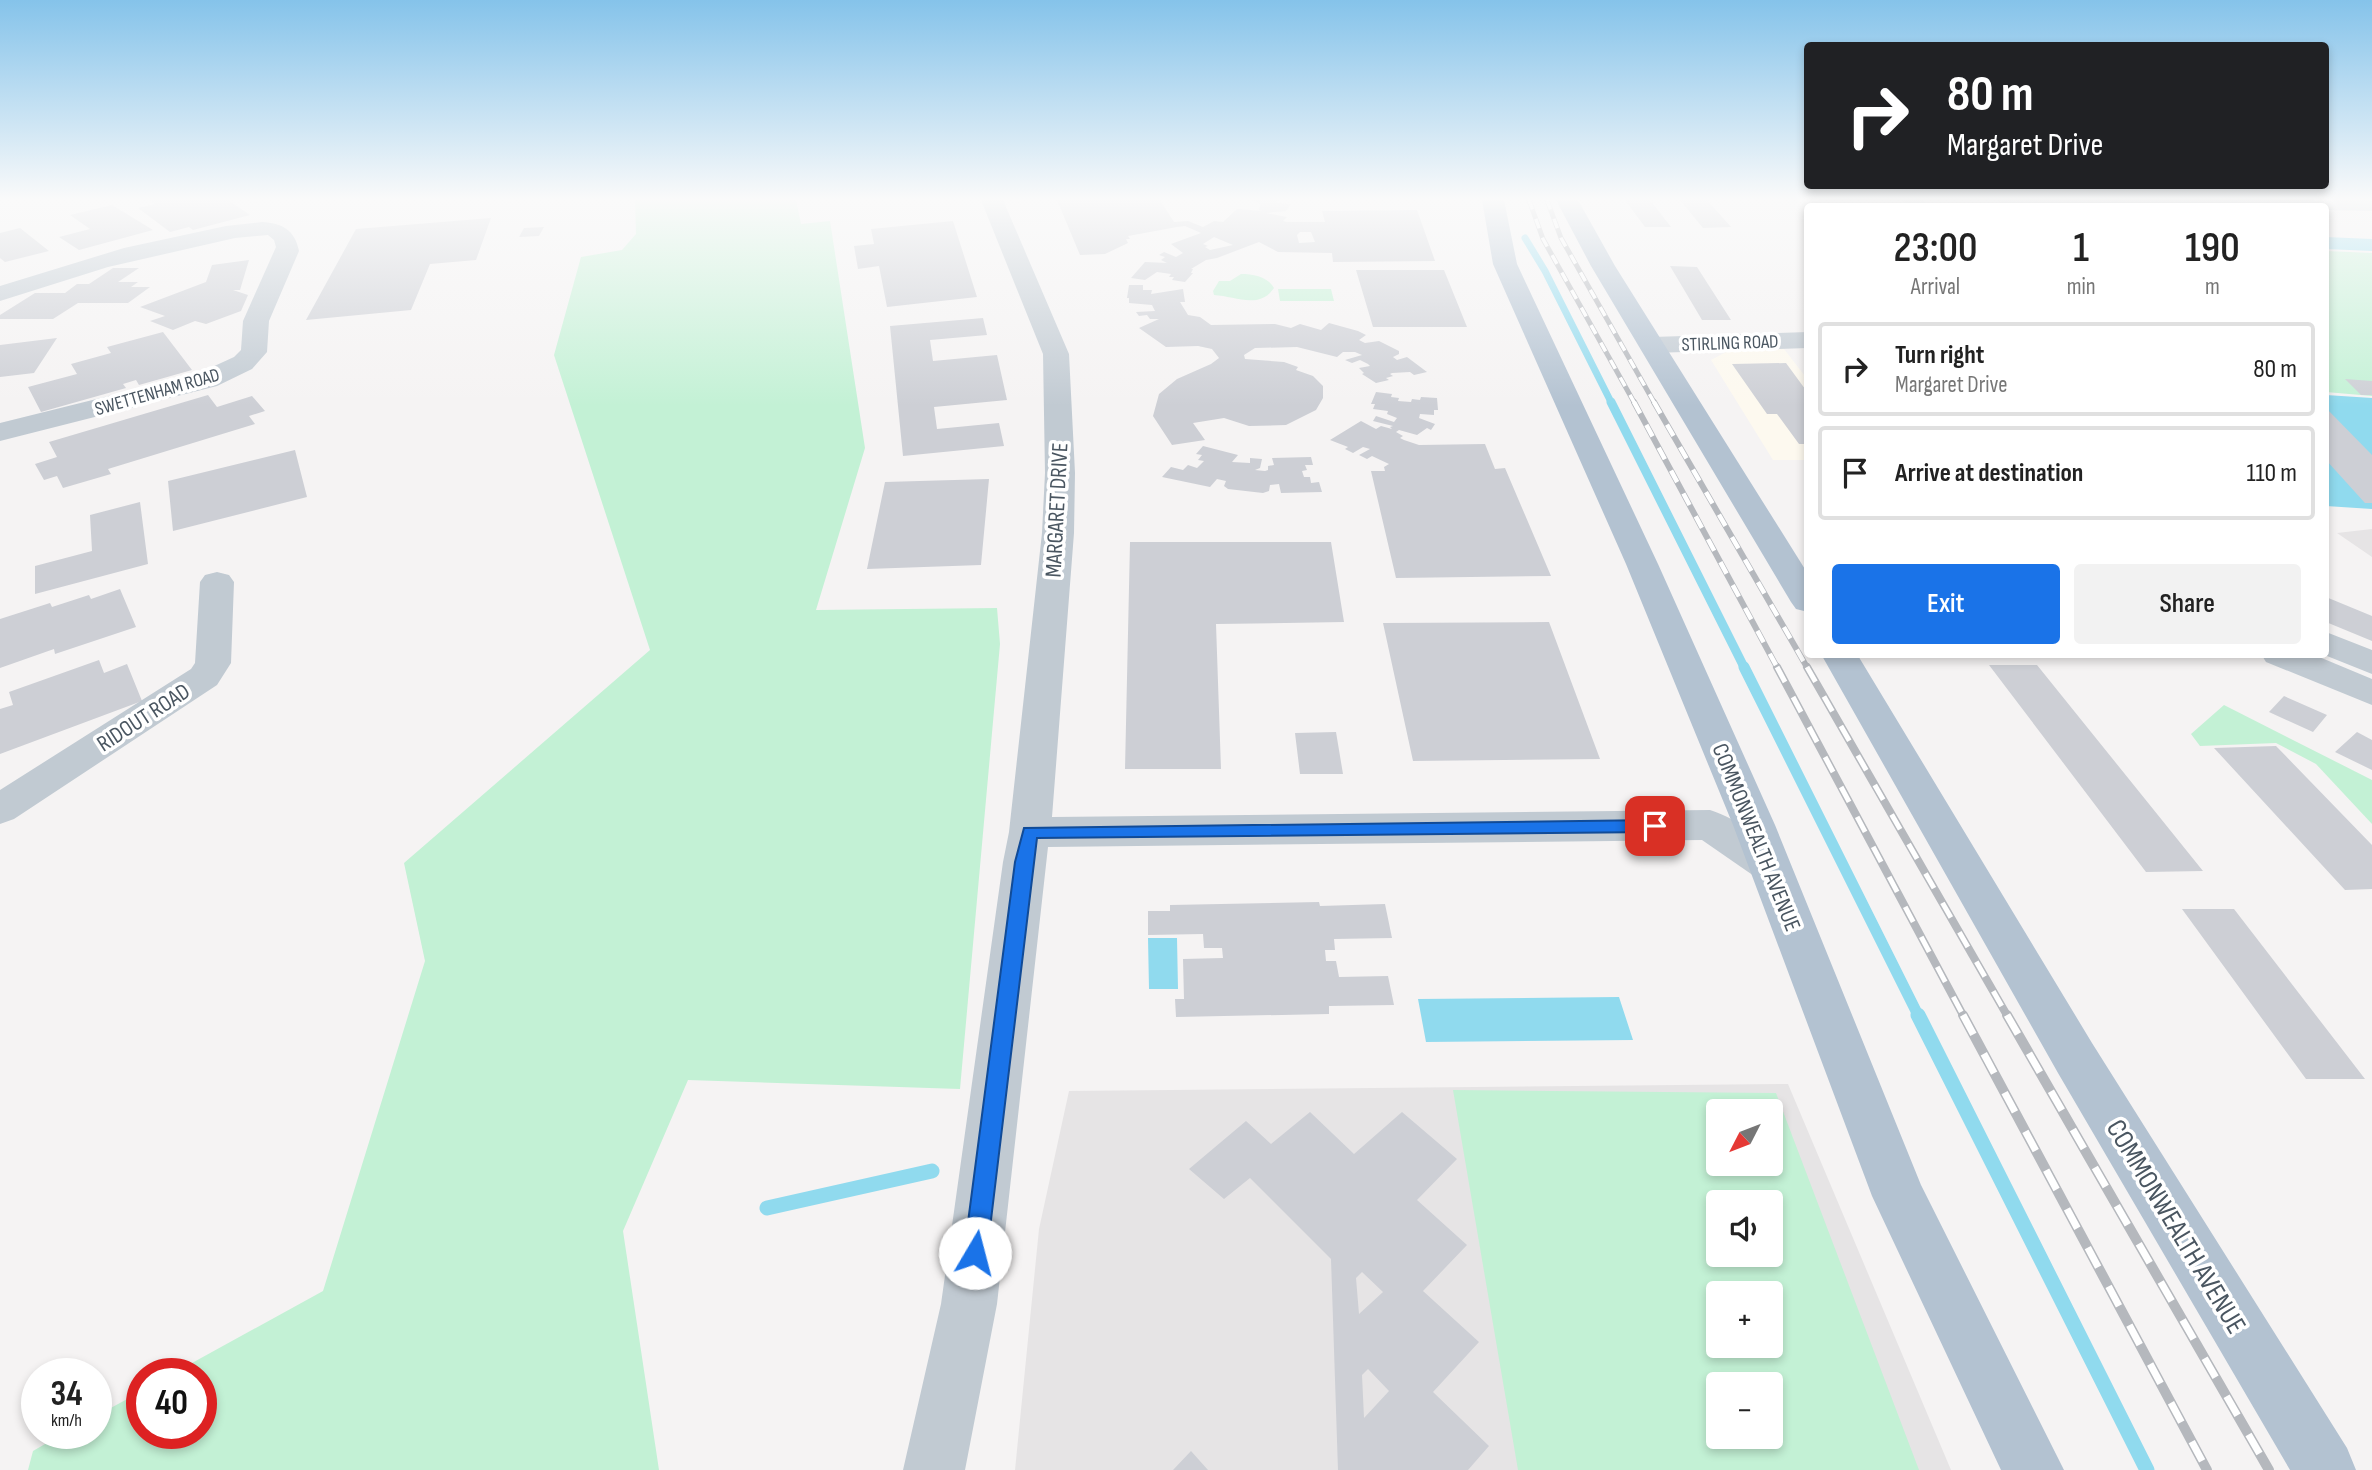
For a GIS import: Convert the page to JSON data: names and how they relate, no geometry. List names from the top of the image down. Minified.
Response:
{"streets":{"main road":["COMMONWEALTH AVENUE"],"street":["STIRLING ROAD","SWETTENHAM ROAD","MARGARET DRIVE","RIDOUT ROAD"]},"north":"bottom left","page":{"turn":["80 m","Margaret Drive"],"eta":["23:00","Arrival","1","min","190","m"],"list":[{"name":"Turn right","note":"Margaret Drive","value":"80 m"},{"name":"Arrive at destination","value":"110 m"}],"buttons":["Exit","Share"],"map_buttons":["+","−"],"speed":"34 km/h","limit":"40"}}
